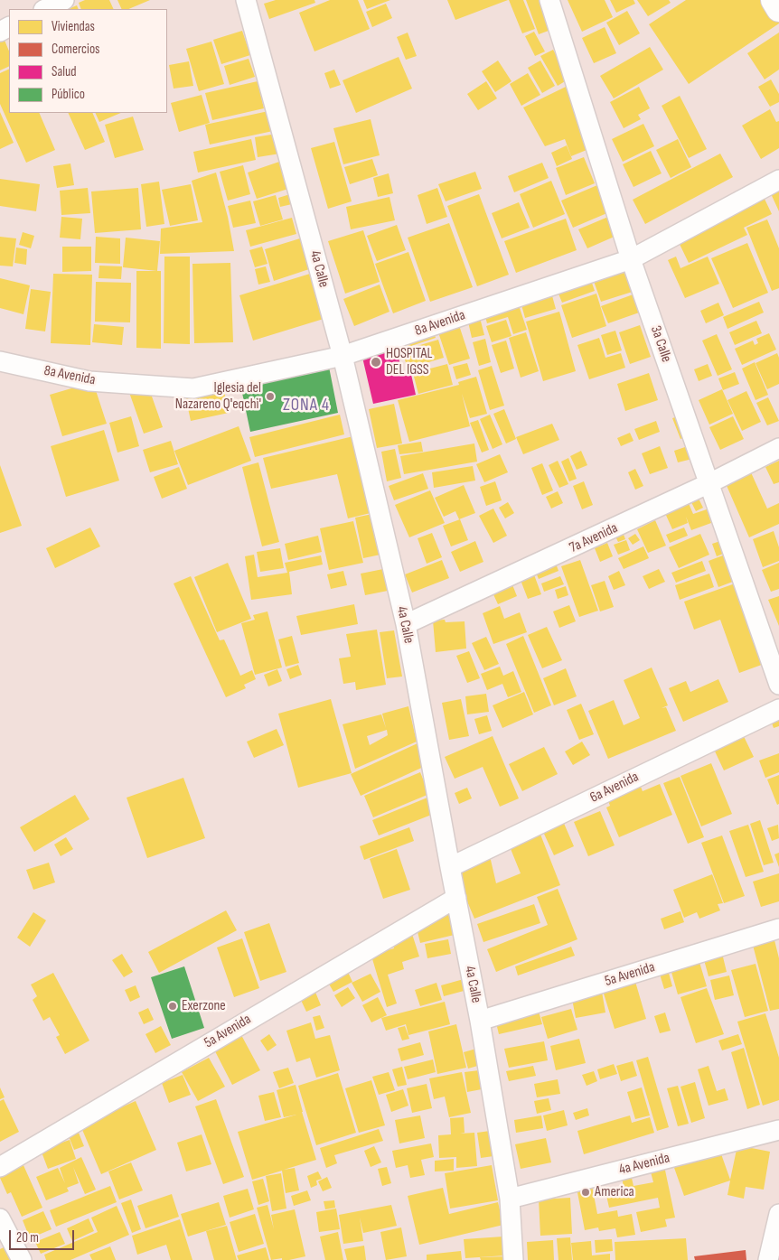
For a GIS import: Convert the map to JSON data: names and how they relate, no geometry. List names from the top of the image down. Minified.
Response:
{"streets":{"street":["4a Calle","8a Avenida","3a Calle","7a Avenida","6a Avenida","5a Avenida","4a Avenida"]},"crossings":[["4a Calle","8a Avenida"],["4a Calle","7a Avenida"],["4a Calle","6a Avenida"],["4a Calle","5a Avenida"],["4a Calle","4a Avenida"],["8a Avenida","3a Calle"],["3a Calle","7a Avenida"]],"districts":["ZONA 4"],"places":["HOSPITAL DEL IGSS","Iglesia del Nazareno Q'eqchi'","Exerzone","America"],"legend":["Viviendas","Comercios","Salud","Público"],"scale_bar":"20 m"}
